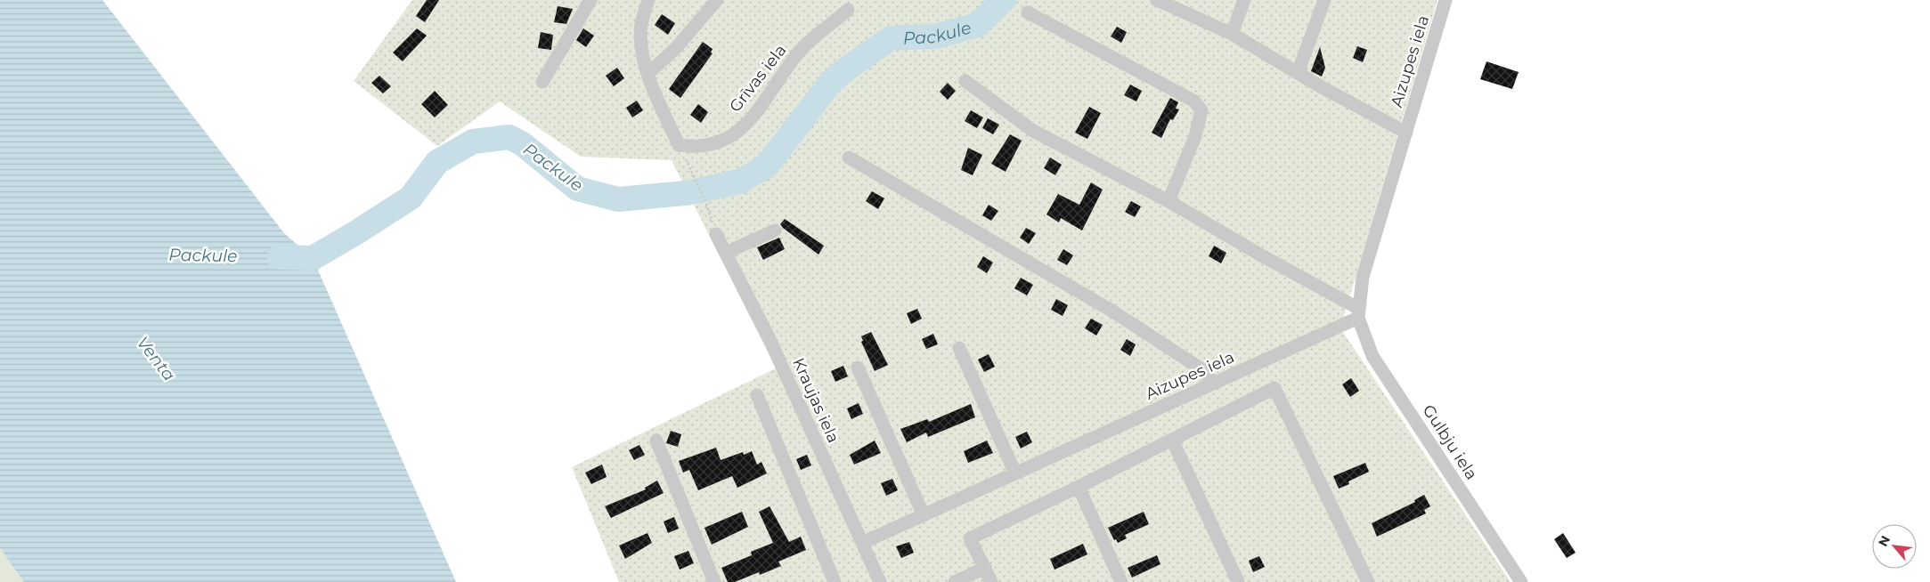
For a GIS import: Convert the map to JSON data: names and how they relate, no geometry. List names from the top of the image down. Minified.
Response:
{"streets":{"street":["Aizupes iela","Grīvas iela","Kraujas iela","Gulbju iela"]},"crossings":[["Aizupes iela","Kraujas iela"],["Aizupes iela","Gulbju iela"]],"water":["Packule","Venta"],"north":"top left"}
